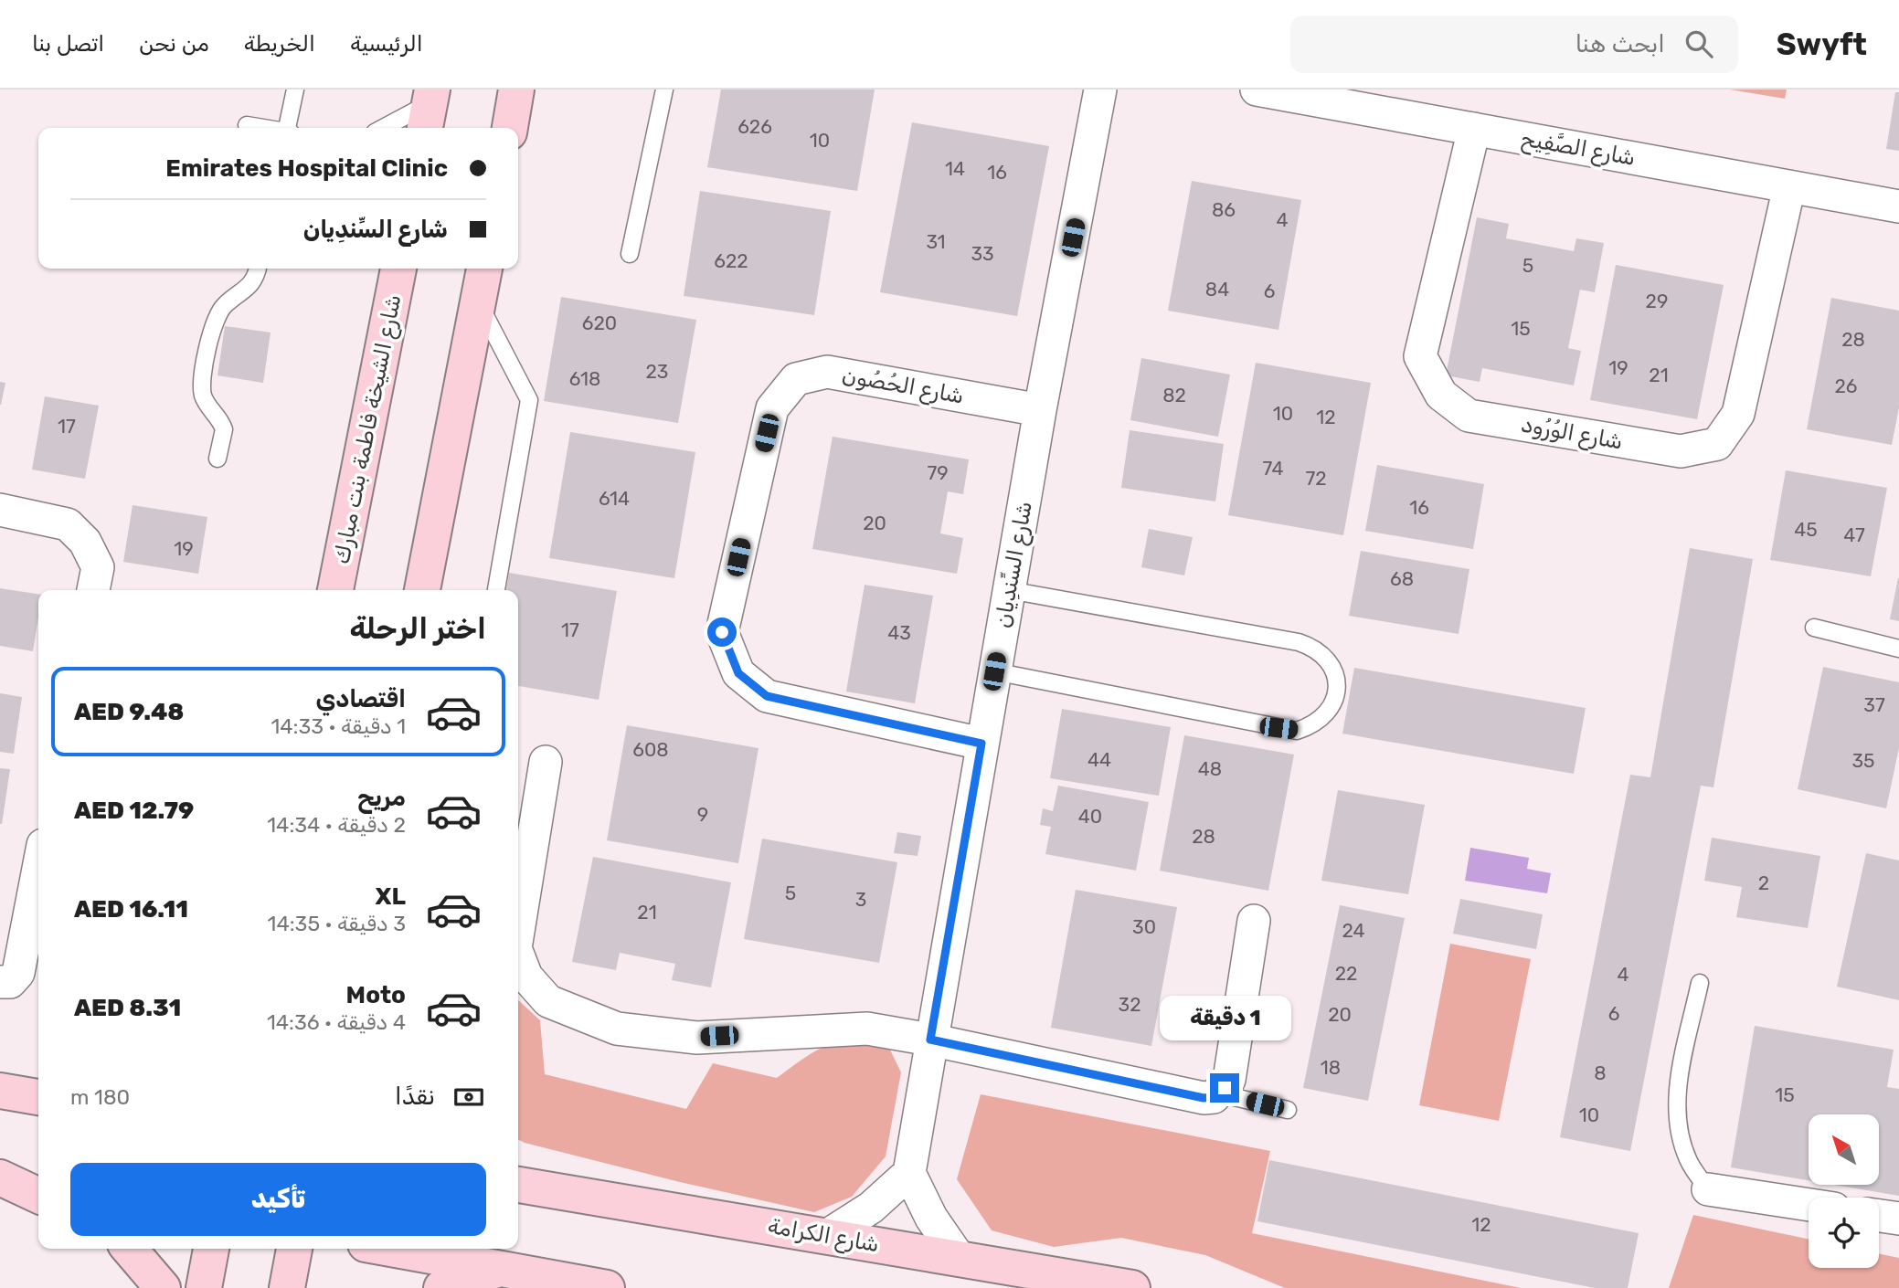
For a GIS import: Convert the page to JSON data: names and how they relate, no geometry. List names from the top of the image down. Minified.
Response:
{"streets":{"main road":["شارع الشيخة فاطمة بنت مبارك","شارع الكرامة"],"street":["شارع الصَّفِيح","شارع الحُصُون","شارع الوُرُود","شارع السِّندِيان"]},"crossings":[["شارع الصَّفِيح","شارع الوُرُود"],["شارع الحُصُون","شارع السِّندِيان"]],"house_numbers":["626","10","14","16","86","4","31","33","622","5","84","6","29","620","15","28","19","23","21","618","26","82","10","12","17","74","79","72","614","16","20","45","47","19","68","17","43","37","608","44","35","48","9","40","28","2","5","3","21","30","24","22","4","32","6","20","18","8","15","10","12"],"north":"top left","page":{"header":"Swyft","search":"ابحث هنا","nav":["الرئيسية","الخريطة","من نحن","اتصل بنا"],"banner":["Emirates Hospital Clinic","شارع السِّندِيان"],"heading":"اختر الرحلة","list":[{"name":"اقتصادي","note":"1 دقيقة · 14:33","value":"AED 9.48"},{"name":"مريح","note":"2 دقيقة · 14:34","value":"AED 12.79"},{"name":"XL","note":"3 دقيقة · 14:35","value":"AED 16.11"},{"name":"Moto","note":"4 دقيقة · 14:36","value":"AED 8.31"}],"bubble":"1 دقيقة","pay":["نقدًا","180 m"],"buttons":"تأكيد"}}
